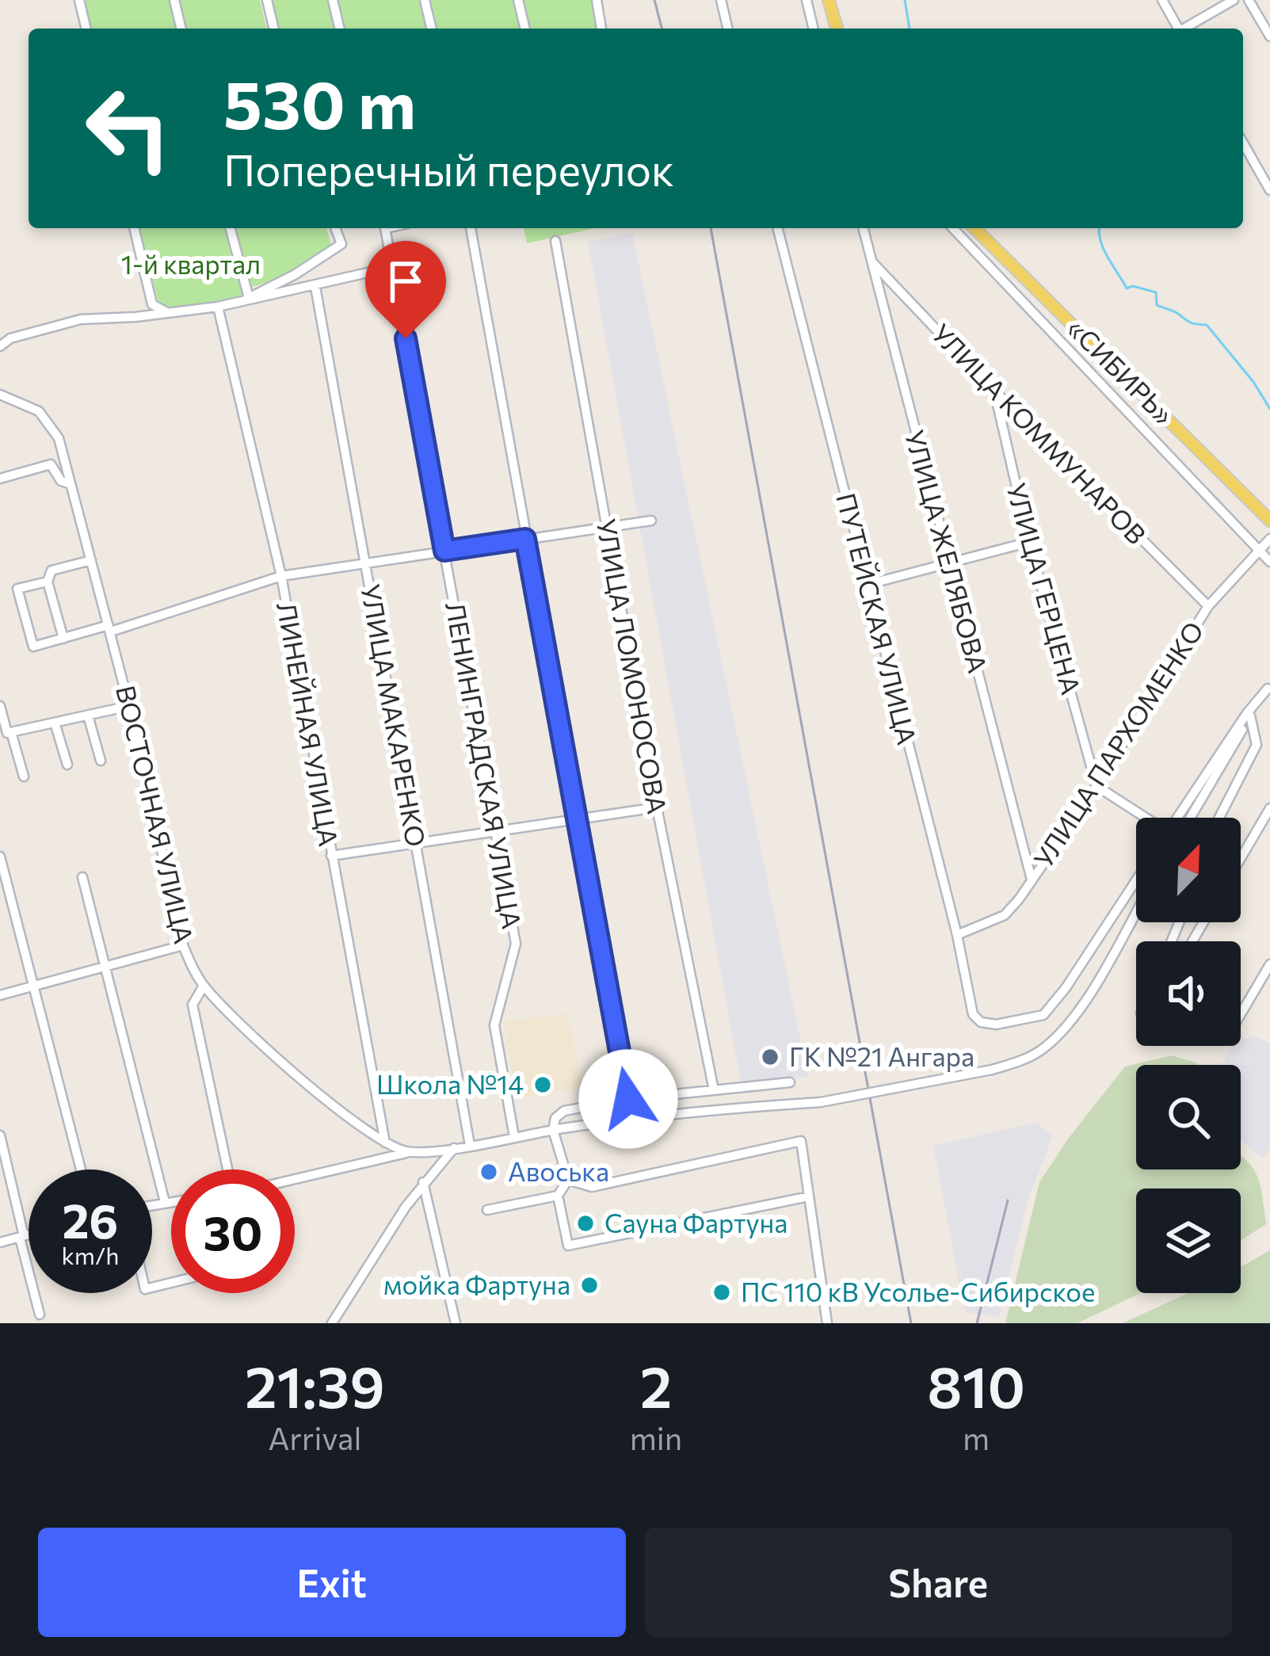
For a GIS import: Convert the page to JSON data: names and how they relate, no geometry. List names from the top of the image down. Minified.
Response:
{"streets":{"main road":["«СИБИРЬ»"],"street":["УЛИЦА КОММУНАРОВ","УЛИЦА ЖЕЛЯБОВА","УЛИЦА ГЕРЦЕНА","ПУТЕЙСКАЯ УЛИЦА","УЛИЦА ЛОМОНОСОВА","УЛИЦА МАКАРЕНКО","ЛИНЕЙНАЯ УЛИЦА","УЛИЦА ПАРХОМЕНКО","ЛЕНИНГРАДСКАЯ УЛИЦА","ВОСТОЧНАЯ УЛИЦА"]},"crossings":[["УЛИЦА КОММУНАРОВ","УЛИЦА ЖЕЛЯБОВА"],["УЛИЦА КОММУНАРОВ","УЛИЦА ГЕРЦЕНА"],["УЛИЦА КОММУНАРОВ","УЛИЦА ПАРХОМЕНКО"],["УЛИЦА ЖЕЛЯБОВА","УЛИЦА ПАРХОМЕНКО"],["УЛИЦА ГЕРЦЕНА","УЛИЦА ПАРХОМЕНКО"],["ПУТЕЙСКАЯ УЛИЦА","УЛИЦА ПАРХОМЕНКО"],["УЛИЦА МАКАРЕНКО","ВОСТОЧНАЯ УЛИЦА"],["ЛИНЕЙНАЯ УЛИЦА","ВОСТОЧНАЯ УЛИЦА"],["ЛЕНИНГРАДСКАЯ УЛИЦА","ВОСТОЧНАЯ УЛИЦА"]],"parks":["1-й квартал"],"places":["ГК №21 Ангара","Школа №14","Авоська","Сауна Фартуна","мойка Фартуна","ПС 110 кВ Усолье-Сибирское"],"north":"top right","page":{"turn":["530 m","Поперечный переулок"],"speed":"26 km/h","limit":"30","eta":["21:39","Arrival","2","min","810","m"],"buttons":["Exit","Share"]}}
